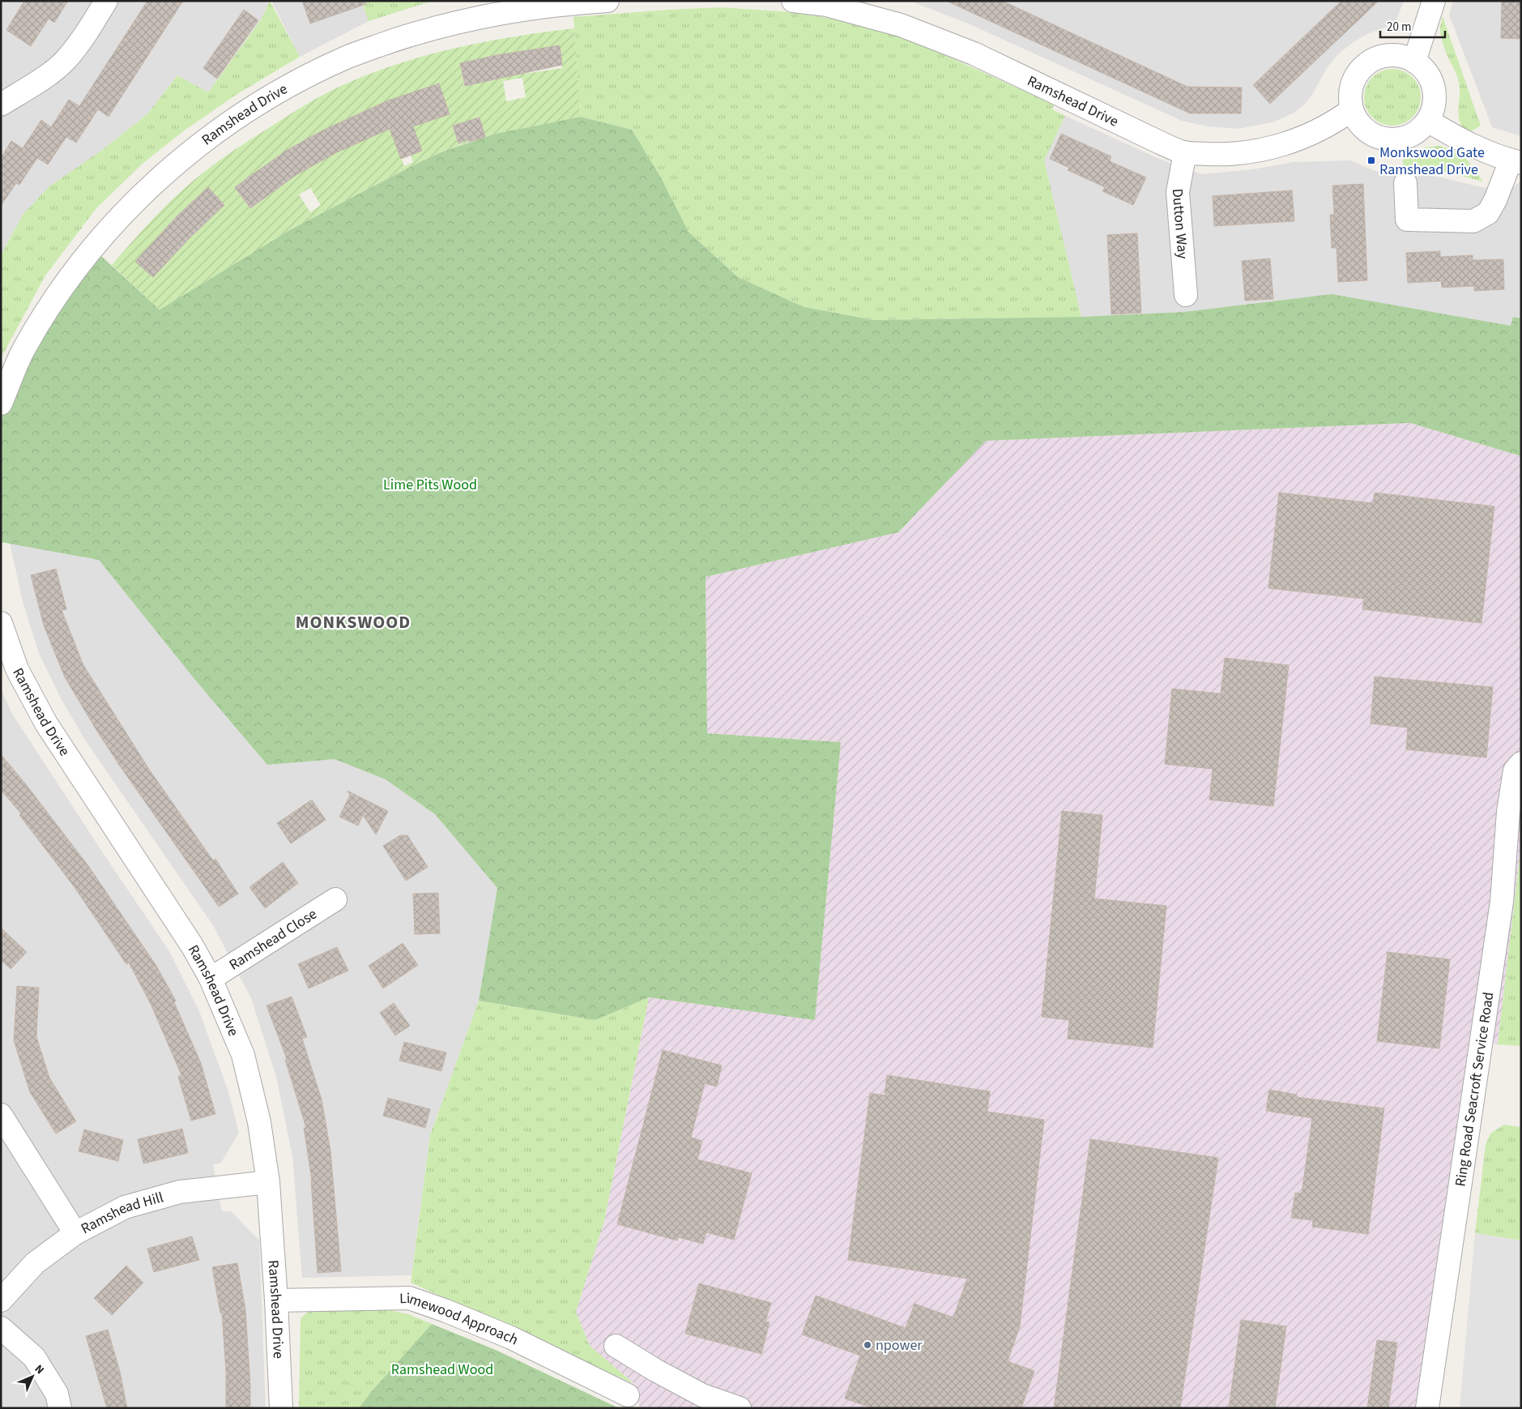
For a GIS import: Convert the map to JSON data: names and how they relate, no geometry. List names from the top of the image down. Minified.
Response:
{"streets":{"street":["Ramshead Drive","Dutton Way","Ramshead Close","Ring Road Seacroft Service Road","Ramshead Hill","Limewood Approach"]},"crossings":[["Ramshead Drive","Dutton Way"],["Ramshead Drive","Ramshead Close"],["Ramshead Drive","Ramshead Hill"],["Ramshead Drive","Limewood Approach"]],"districts":["MONKSWOOD"],"parks":["Lime Pits Wood","Ramshead Wood"],"places":{"transit":["Monkswood Gate Ramshead Drive"],"other":["npower"]},"scale_bar":"20 m","north":"top right"}
